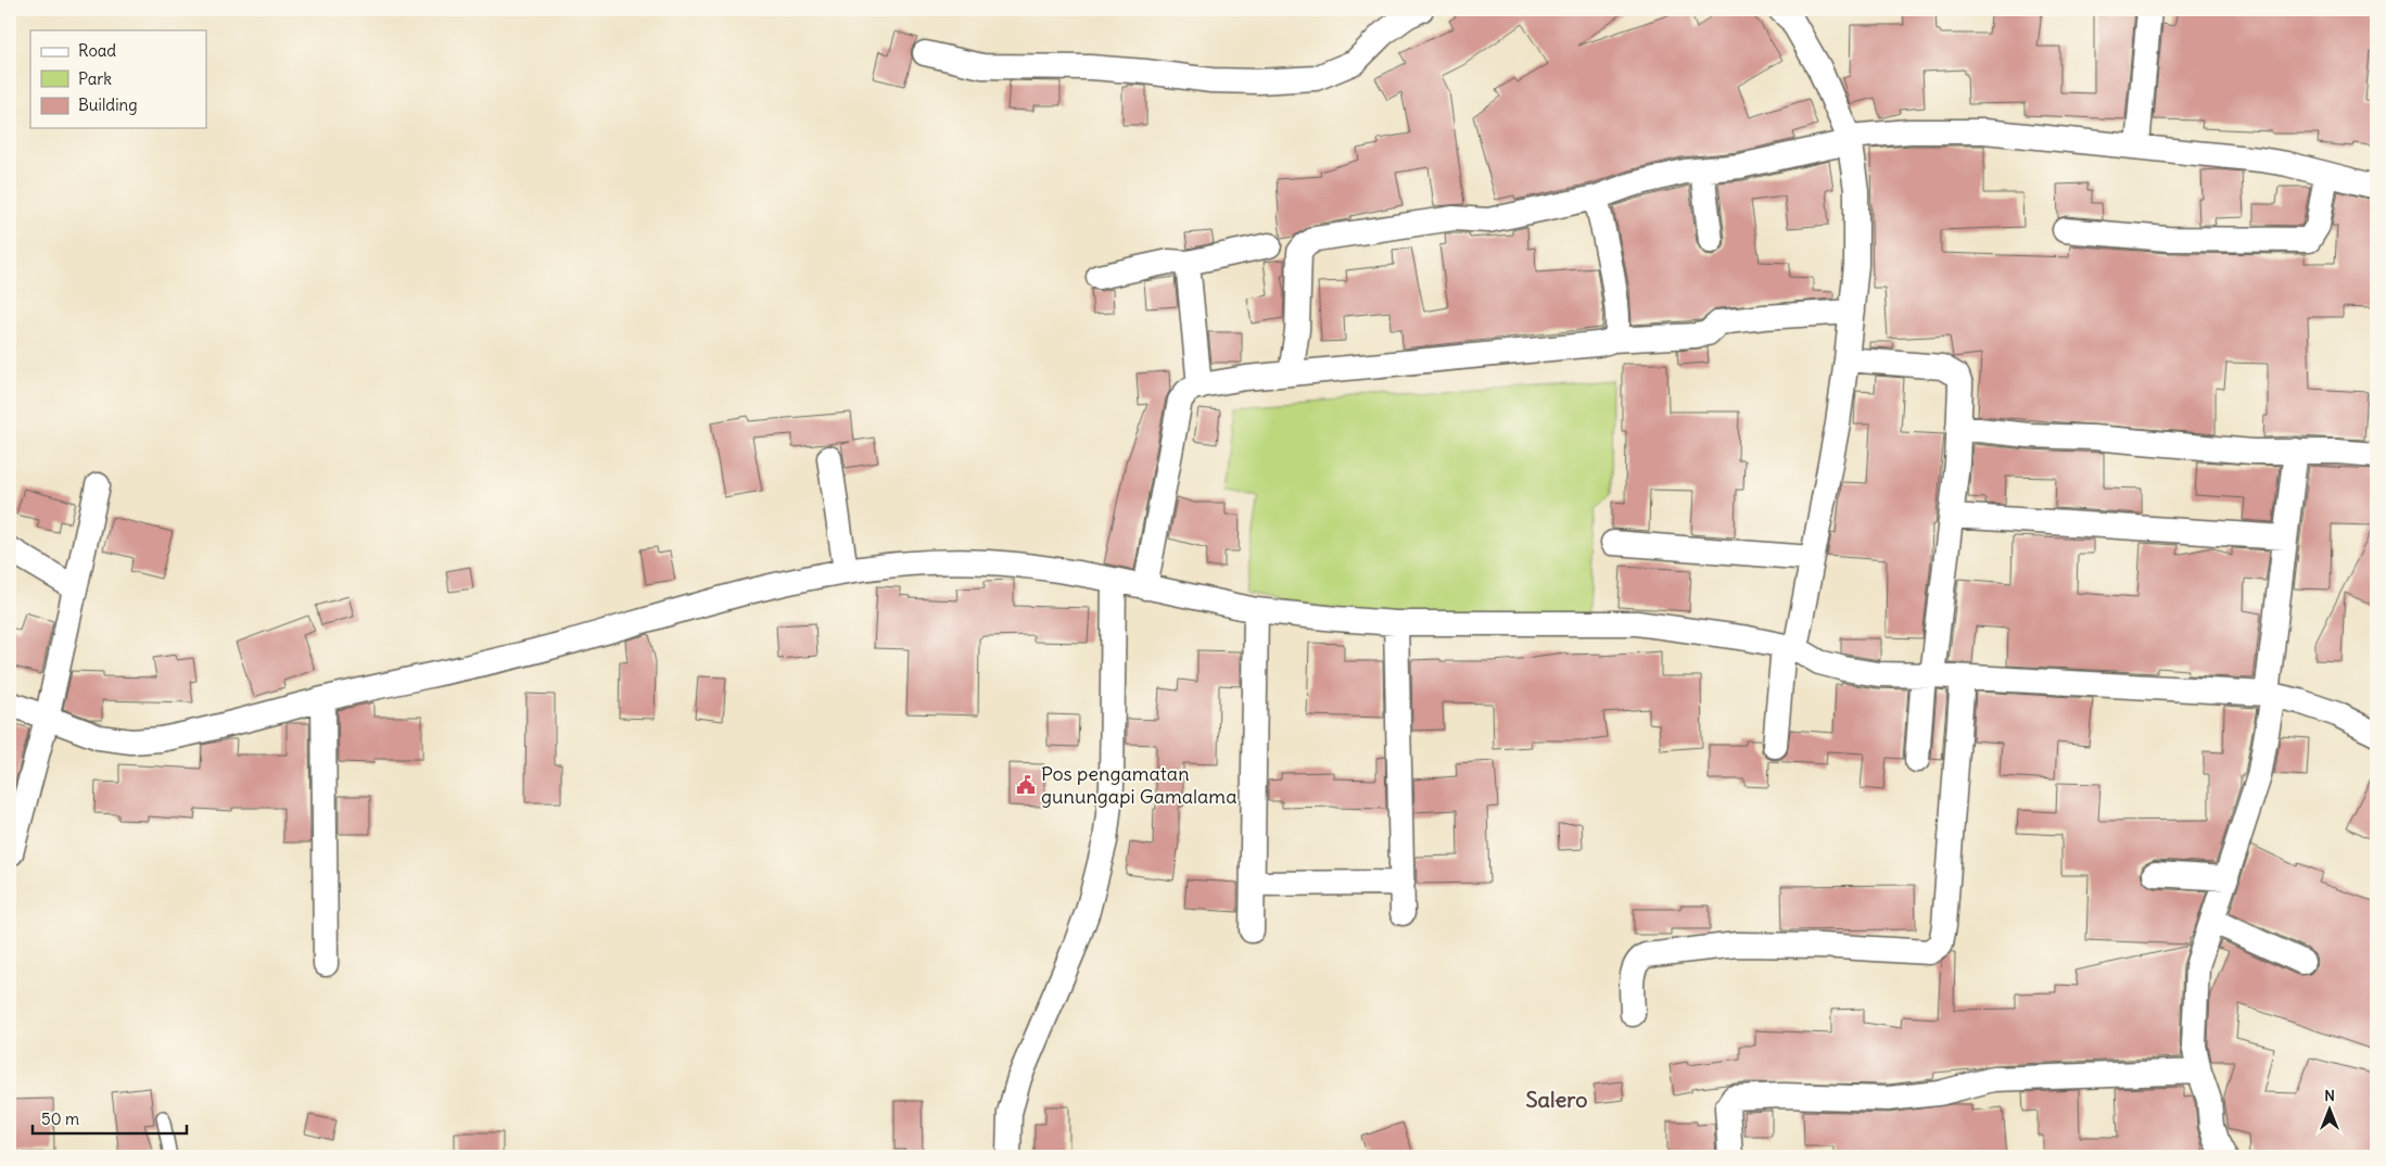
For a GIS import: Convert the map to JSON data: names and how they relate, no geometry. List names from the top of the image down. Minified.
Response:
{"districts":["Salero"],"places":{"public building":["Pos pengamatan gunungapi Gamalama"]},"legend":["Road","Park","Building"],"scale_bar":"50 m","north":"top"}
